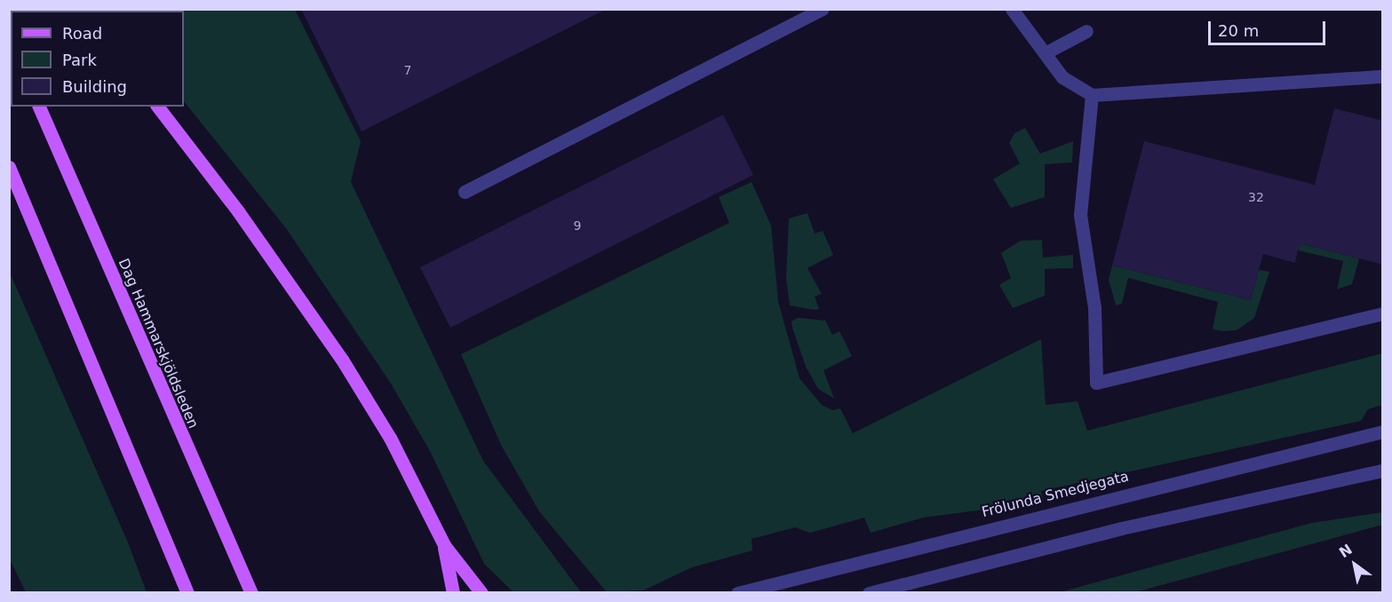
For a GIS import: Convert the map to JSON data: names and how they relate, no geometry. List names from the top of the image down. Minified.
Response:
{"streets":{"main road":["Dag Hammarskjöldsleden"],"street":["Frölunda Smedjegata"]},"house_numbers":["7","32","9"],"legend":["Road","Park","Building"],"scale_bar":"20 m","north":"top left"}
